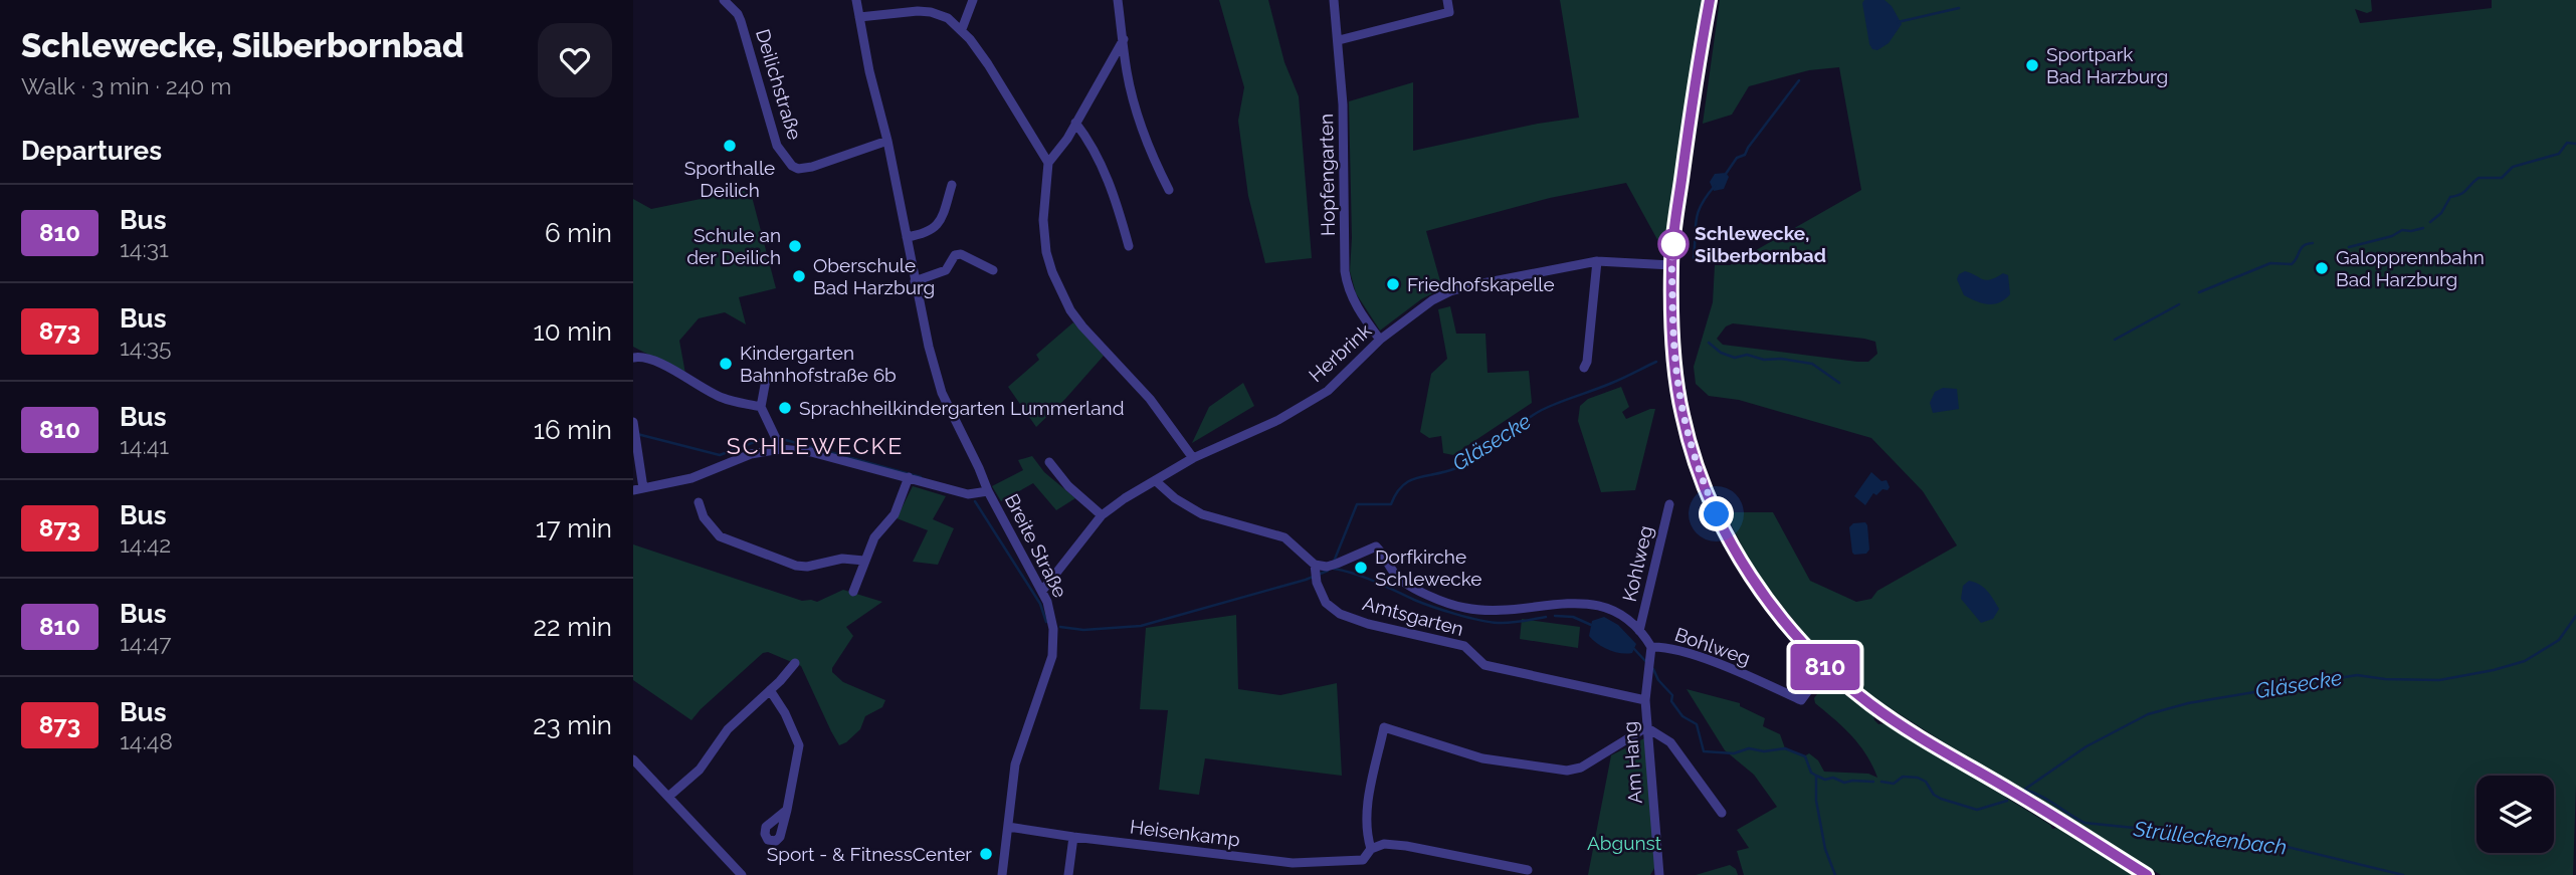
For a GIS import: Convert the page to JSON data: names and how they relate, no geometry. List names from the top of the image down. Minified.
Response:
{"streets":{"street":["Deilichstraße","Hopfengarten","Herbrink","Breite Straße","Kohlweg","Amtsgarten","Bohlweg","Am Hang","Heisenkamp"]},"crossings":[["Deilichstraße","Breite Straße"],["Hopfengarten","Herbrink"],["Herbrink","Breite Straße"],["Breite Straße","Heisenkamp"],["Amtsgarten","Am Hang"],["Bohlweg","Am Hang"]],"districts":["SCHLEWECKE"],"water":["Gläsecke","Strülleckenbach"],"parks":["Abgunst"],"places":["Sportpark Bad Harzburg","Sporthalle Deilich","Schlewecke, Silberbornbad","Schule an der Deilich","Galopprennbahn Bad Harzburg","Oberschule Bad Harzburg","Friedhofskapelle","Kindergarten Bahnhofstraße 6b","Sprachheilkindergarten Lummerland","Dorfkirche Schlewecke","Sport - & FitnessCenter"],"lines":["bus line 810"],"page":{"heading":[["Schlewecke, Silberbornbad","Walk · 3 min · 240 m"],"Departures"],"on_map":"810","list":[{"mark":"810","name":"Bus","note":"14:31","value":"6 min"},{"mark":"873","name":"Bus","note":"14:35","value":"10 min"},{"mark":"810","name":"Bus","note":"14:41","value":"16 min"},{"mark":"873","name":"Bus","note":"14:42","value":"17 min"},{"mark":"810","name":"Bus","note":"14:47","value":"22 min"},{"mark":"873","name":"Bus","note":"14:48","value":"23 min"}]}}
